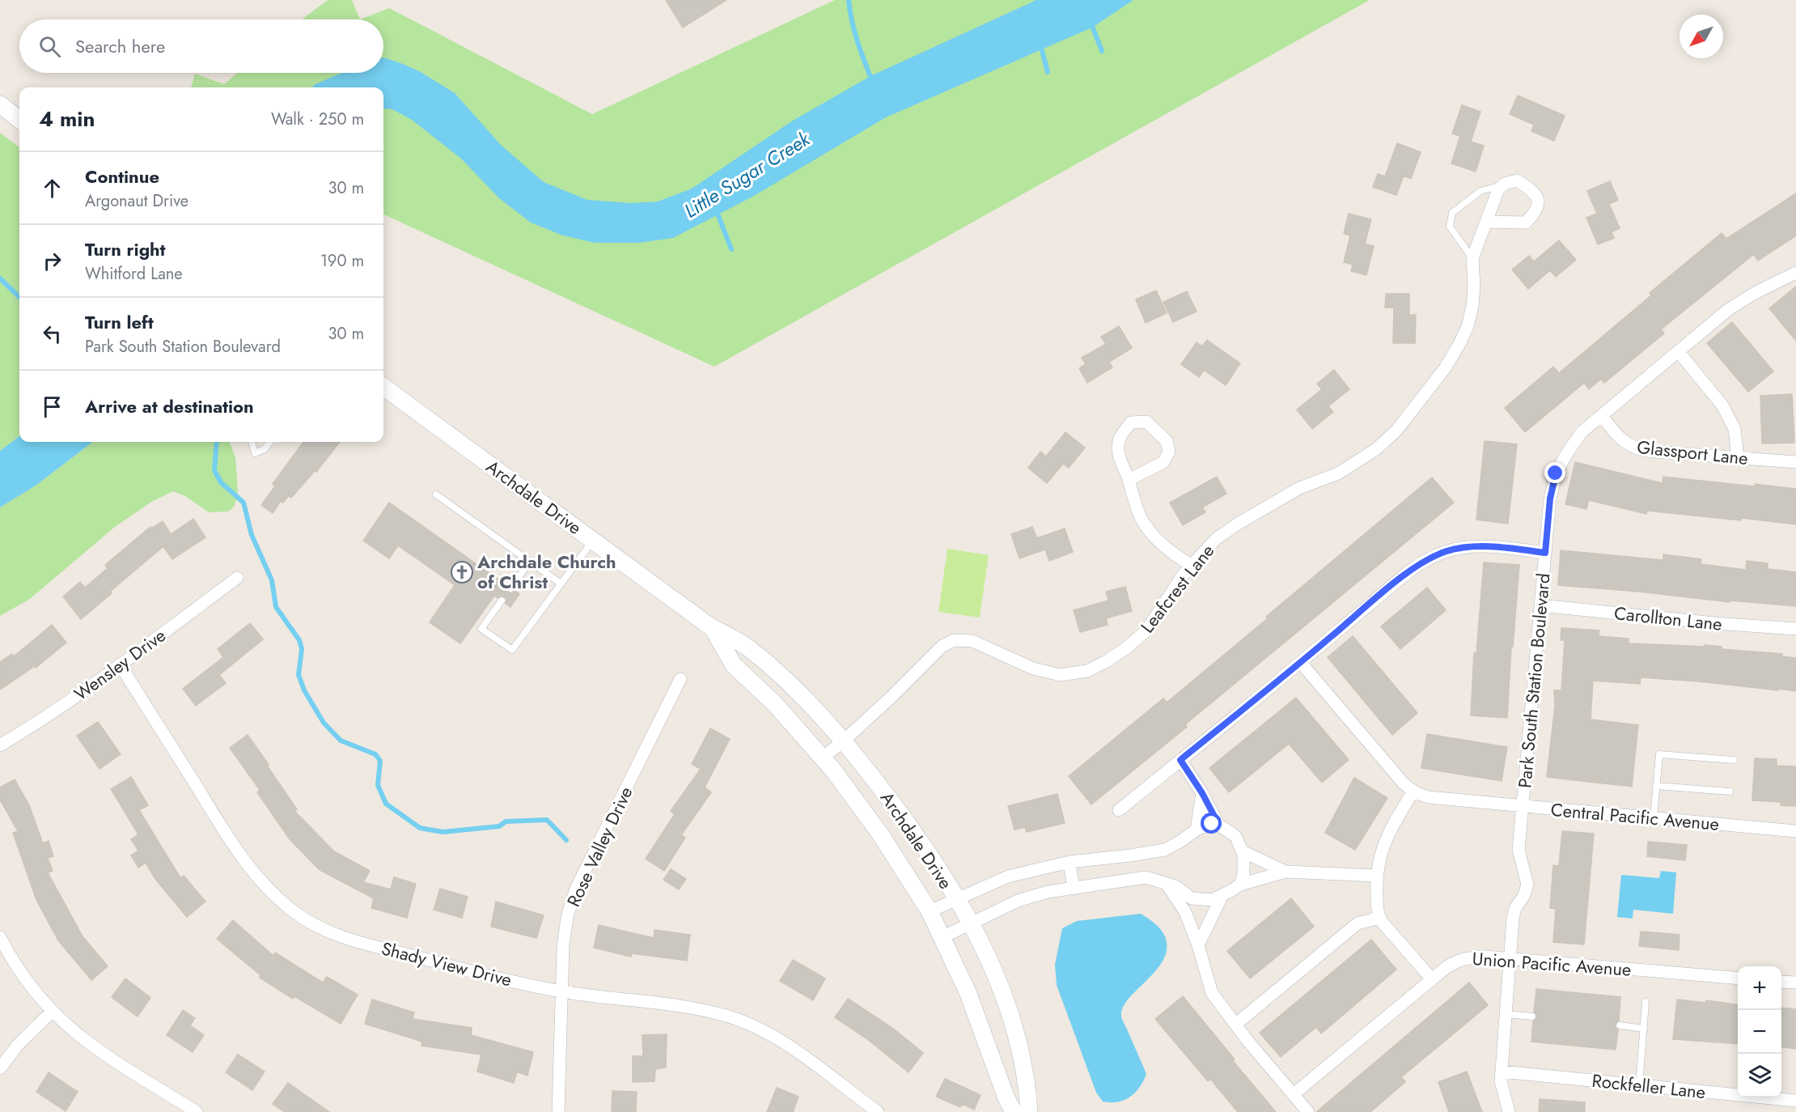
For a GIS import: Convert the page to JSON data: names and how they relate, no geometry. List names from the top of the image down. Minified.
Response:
{"streets":{"street":["Glassport Lane","Archdale Drive","Leafcrest Lane","Carollton Lane","Wensley Drive","Park South Station Boulevard","Central Pacific Avenue","Rose Valley Drive","Shady View Drive","Union Pacific Avenue","Rockfeller Lane"]},"crossings":[["Glassport Lane","Park South Station Boulevard"],["Archdale Drive","Leafcrest Lane"],["Carollton Lane","Park South Station Boulevard"],["Wensley Drive","Shady View Drive"],["Park South Station Boulevard","Central Pacific Avenue"],["Park South Station Boulevard","Union Pacific Avenue"],["Rose Valley Drive","Shady View Drive"]],"water":["Little Sugar Creek"],"places":{"church":["Archdale Church of Christ"]},"north":"bottom left","page":{"search":"Search here","heading":["4 min","Walk · 250 m"],"list":[["Continue","Argonaut Drive","30 m"],["Turn right","Whitford Lane","190 m"],["Turn left","Park South Station Boulevard","30 m"],"Arrive at destination"],"map_buttons":["+","−"]}}
